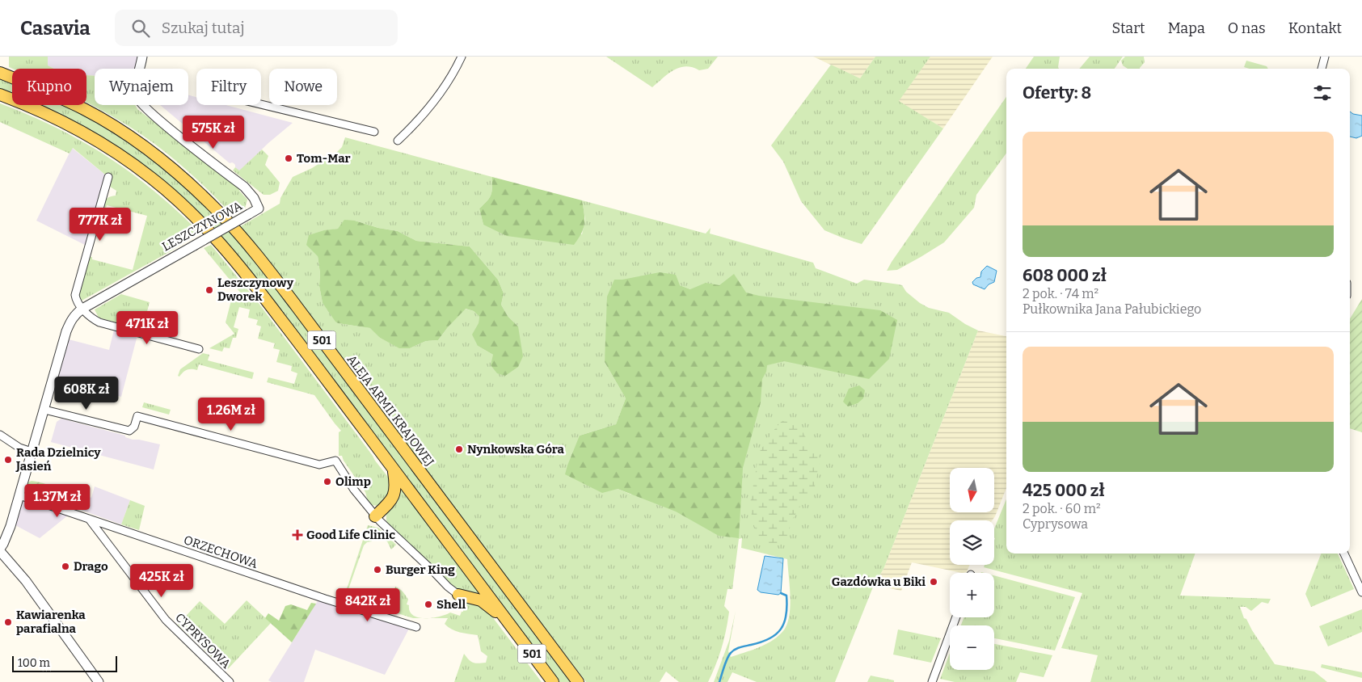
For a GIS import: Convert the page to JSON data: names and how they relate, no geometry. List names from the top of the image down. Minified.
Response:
{"streets":{"main road":["501","ALEJA ARMII KRAJOWEJ"],"street":["LESZCZYNOWA","ORZECHOWA","CYPRYSOWA"]},"crossings":[["LESZCZYNOWA","ORZECHOWA"],["ORZECHOWA","CYPRYSOWA"]],"places":{"other":["Tom-Mar","Leszczynowy Dworek","Nynkowska Góra","Rada Dzielnicy Jasień","Olimp","Drago","Burger King","Gazdówka u Biki","Shell","Kawiarenka parafialna"],"health":["Good Life Clinic"]},"scale_bar":"100 m","north":"bottom","page":{"header":"Casavia","search":"Szukaj tutaj","nav":["Start","Mapa","O nas","Kontakt"],"chip":["Kupno","Wynajem","Filtry","Nowe"],"heading":"Oferty: 8","price":["575K zł","777K zł","471K zł","608K zł","1.26M zł","1.37M zł","425K zł","842K zł"],"list":[{"name":"608 000 zł","note":"2 pok. · 74 m² · Pułkownika Jana Pałubickiego"},{"name":"425 000 zł","note":"2 pok. · 60 m² · Cyprysowa"}],"map_buttons":["+","−"],"scale":"100 m"}}
